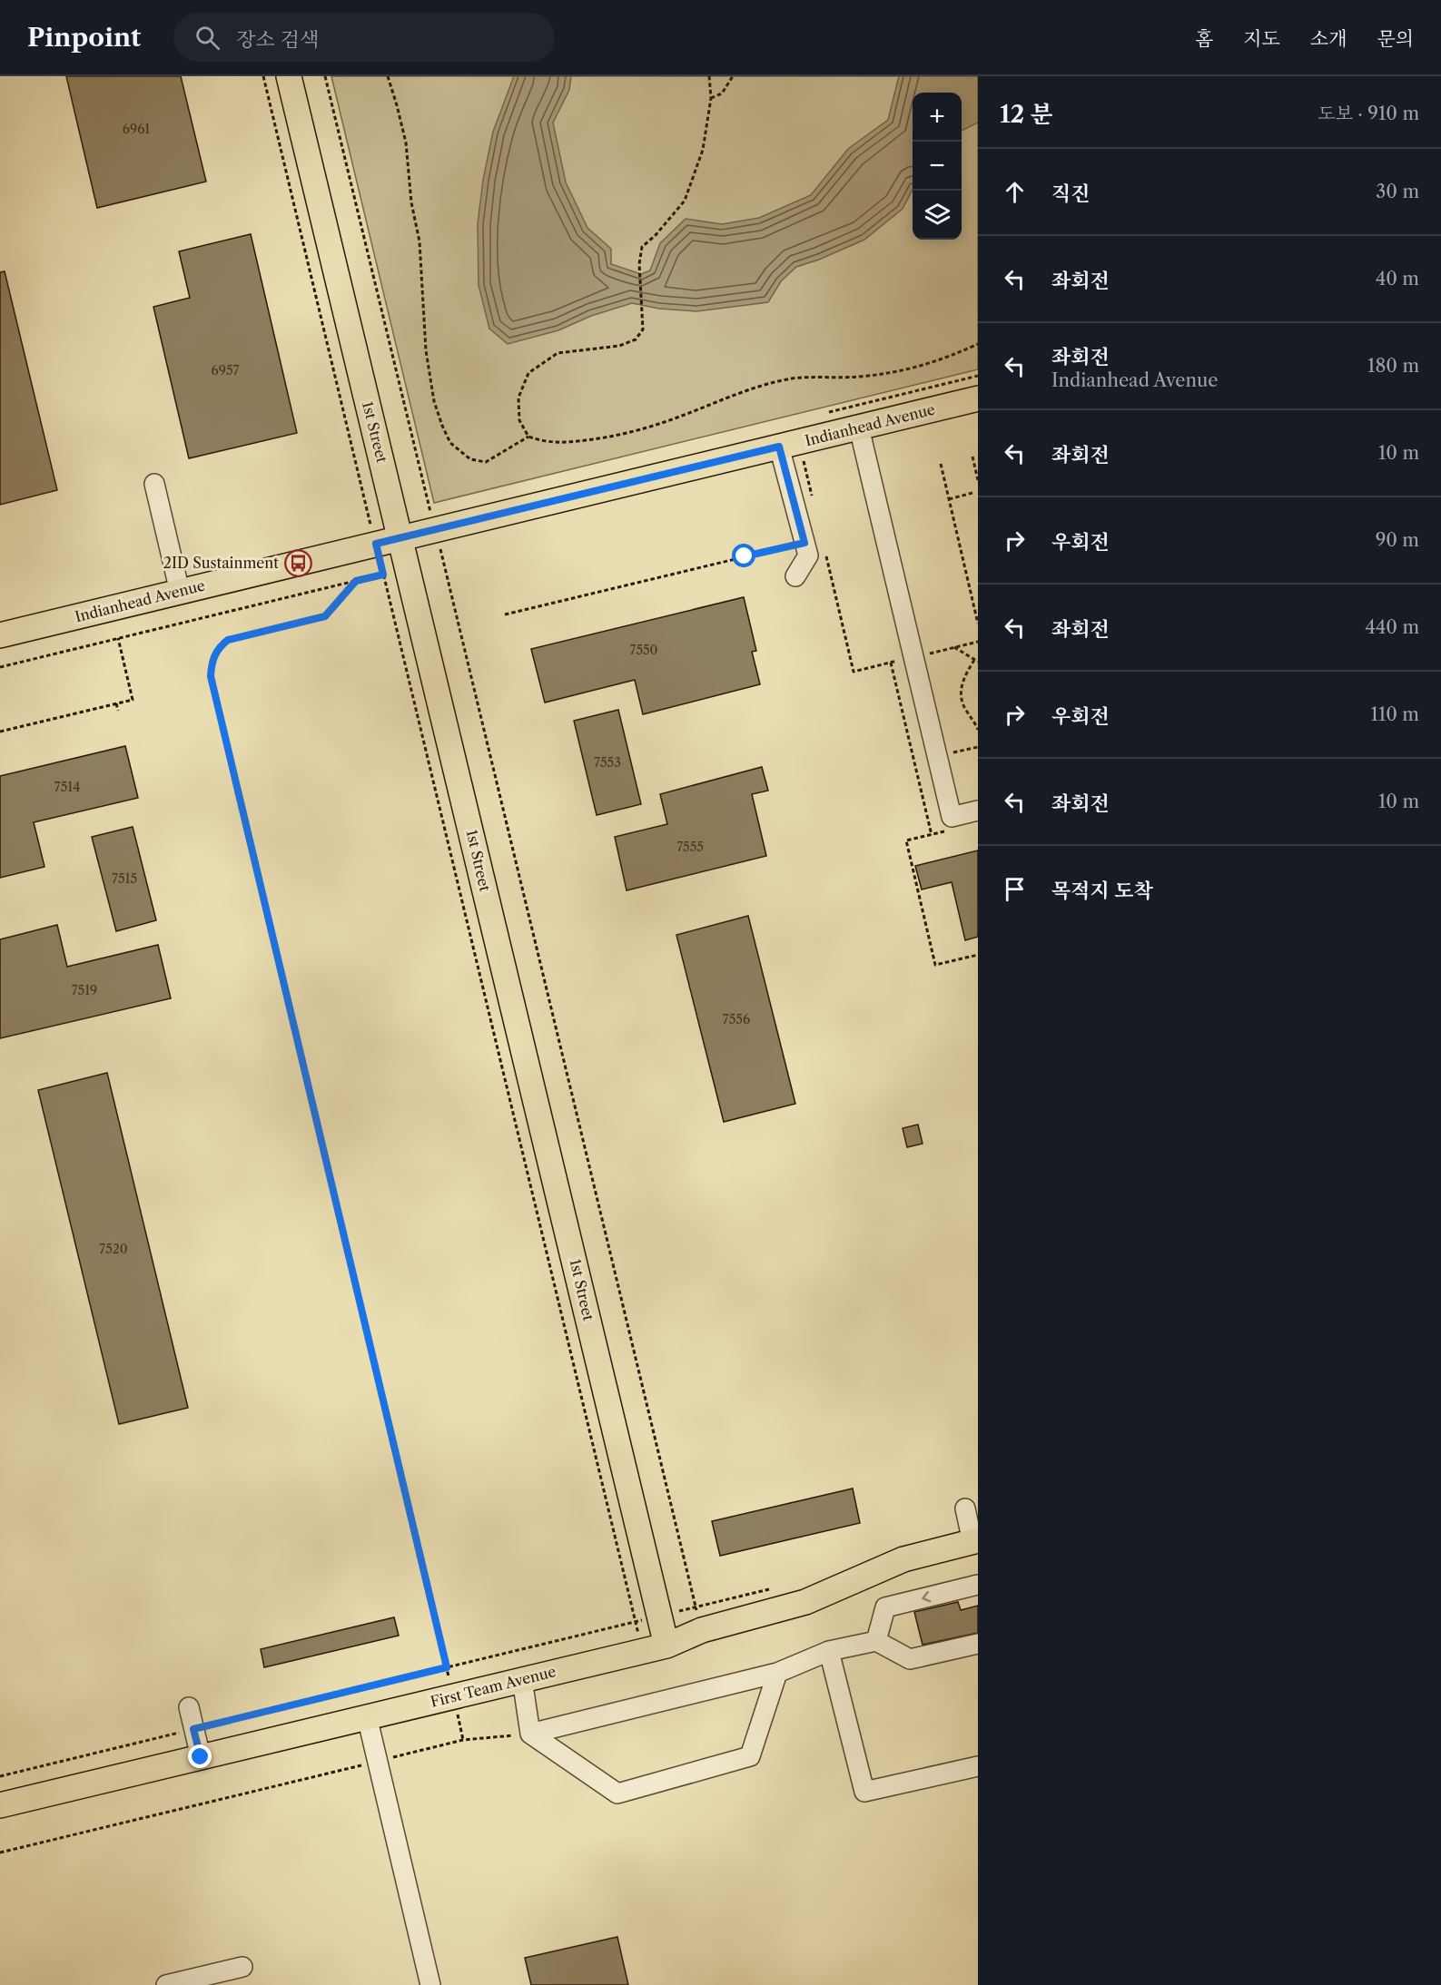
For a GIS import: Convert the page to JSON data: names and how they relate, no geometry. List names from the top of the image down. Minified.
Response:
{"streets":{"main road":["Indianhead Avenue","1st Street","First Team Avenue"]},"crossings":[["Indianhead Avenue","1st Street"],["1st Street","First Team Avenue"]],"places":{"bus stop":["2ID Sustainment"]},"house_numbers":["6961","6957","7550","7553","7514","7555","7515","7519","7556","7520"],"page":{"header":"Pinpoint","search":"장소 검색","nav":["홈","지도","소개","문의"],"heading":["12 분","도보 · 910 m"],"map_buttons":["+","−"],"list":[["직진","30 m"],["좌회전","40 m"],["좌회전","Indianhead Avenue","180 m"],["좌회전","10 m"],["우회전","90 m"],["좌회전","440 m"],["우회전","110 m"],["좌회전","10 m"],"목적지 도착"]}}
